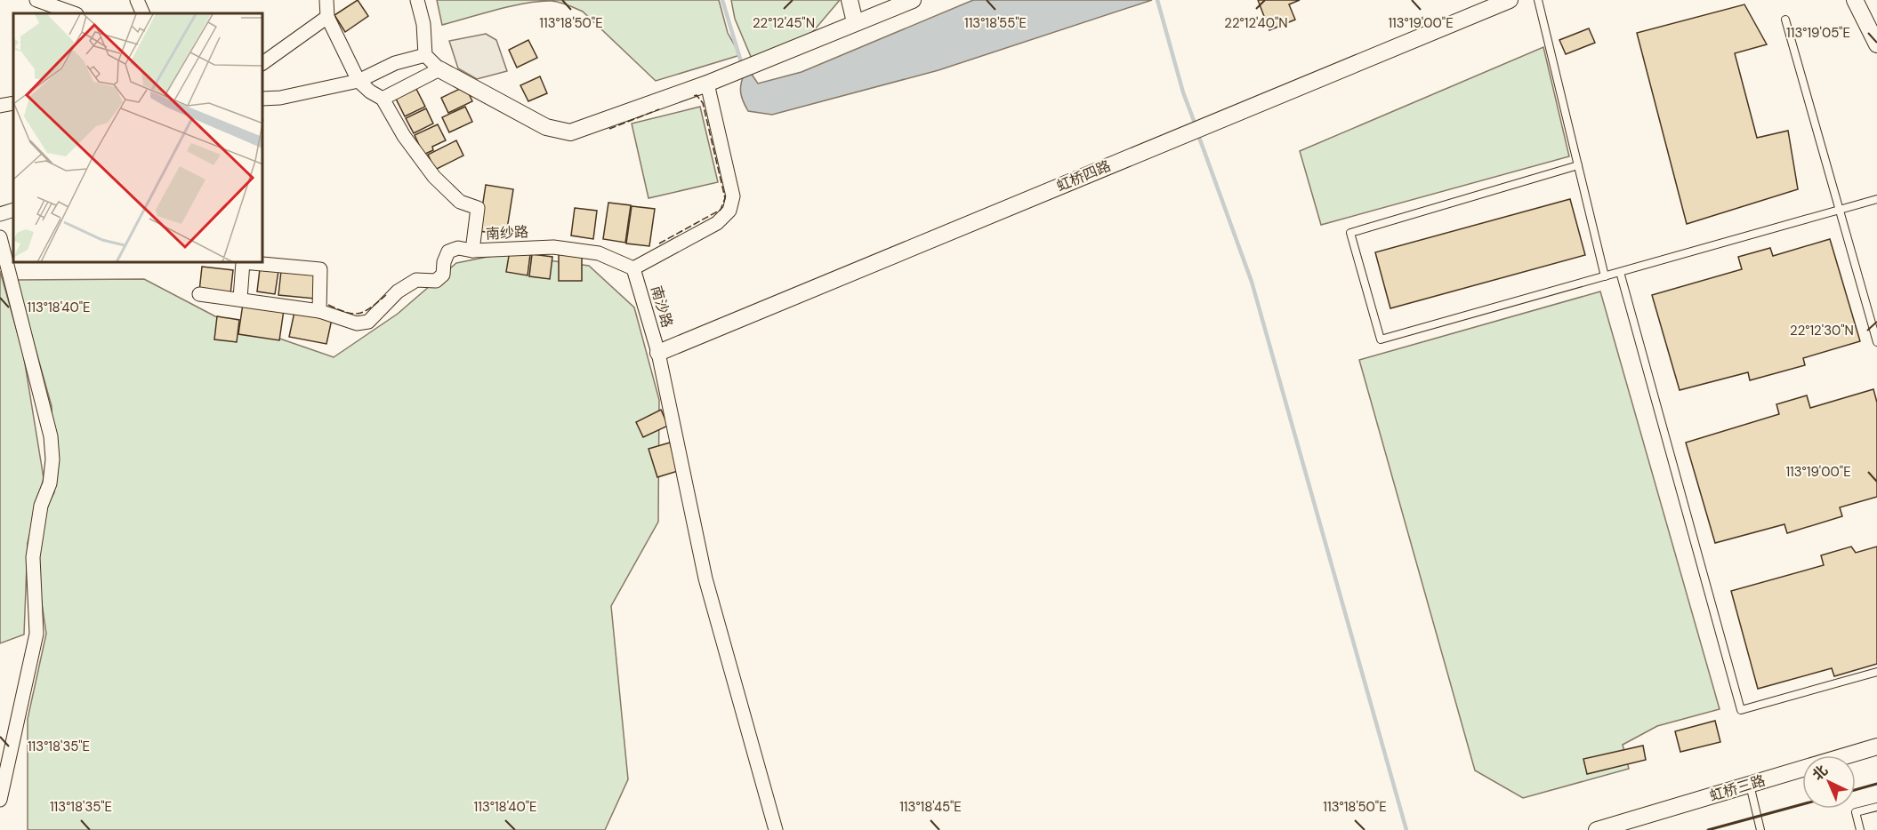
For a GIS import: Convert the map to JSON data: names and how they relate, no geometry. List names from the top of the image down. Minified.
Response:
{"streets":{"street":["虹桥四路","南纱路","南沙路","虹桥三路"]},"crossings":[["虹桥四路","南沙路"],["南纱路","南沙路"]],"north":"top left","coordinates":["22°12'45\"N","22°12'40\"N","113°18'50\"E","113°18'55\"E","113°19'00\"E","113°19'05\"E","113°18'40\"E","22°12'30\"N","113°18'35\"E","113°18'45\"E"]}
